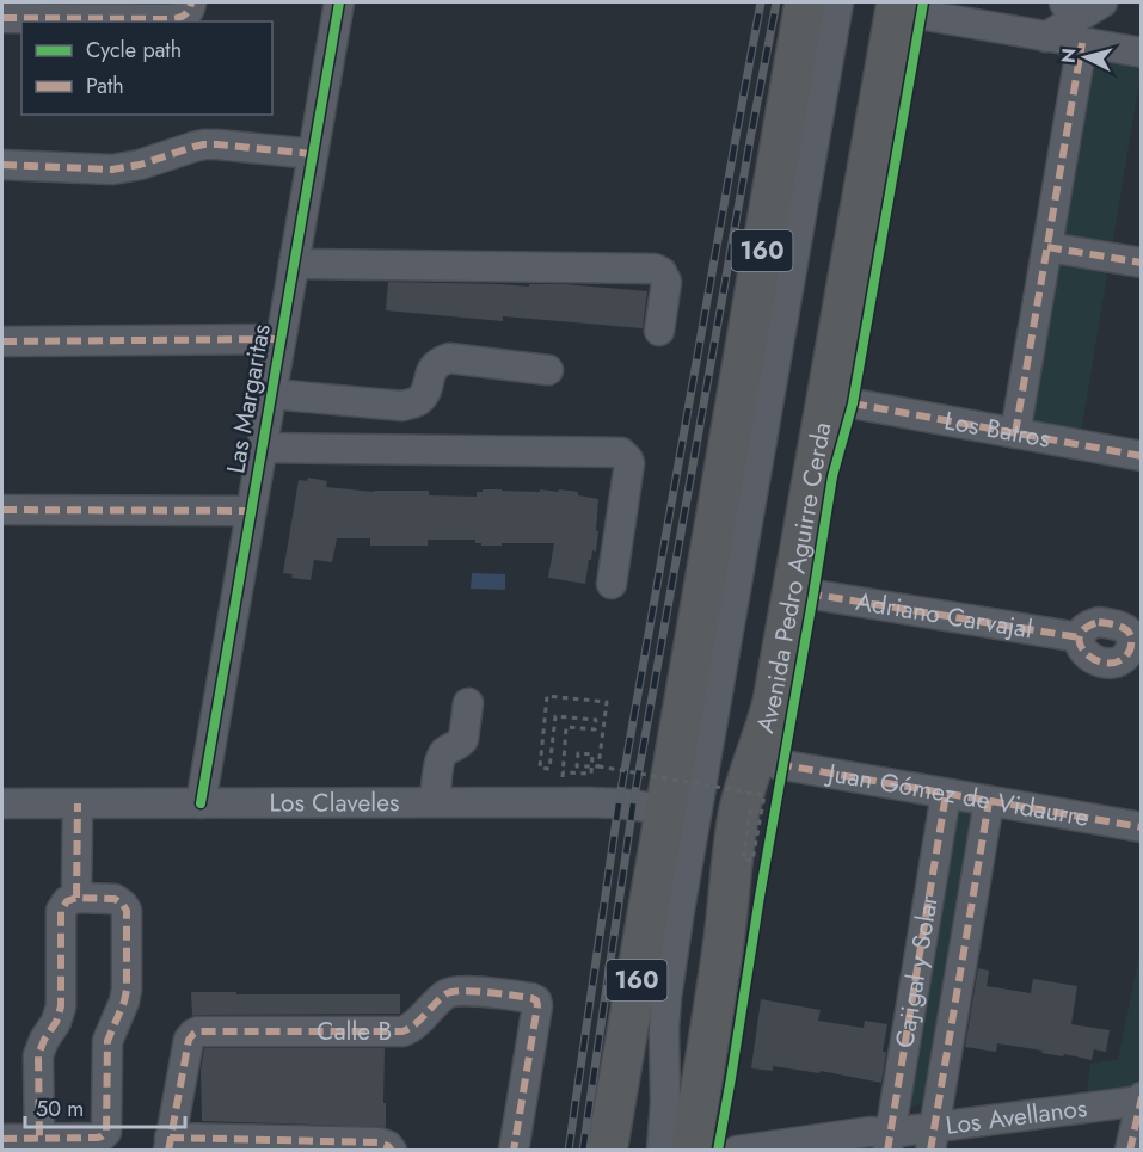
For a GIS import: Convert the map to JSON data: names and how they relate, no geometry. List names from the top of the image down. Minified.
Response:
{"streets":{"highway":["160","Avenida Pedro Aguirre Cerda"],"street":["Las Margaritas","Los Batros","Adriano Carvajal","Juan Gómez de Vidaurre","Los Claveles","Cajigal y Solar","Calle B","Los Avellanos"]},"crossings":[["160","Los Claveles"],["Las Margaritas","Los Claveles"],["Juan Gómez de Vidaurre","Cajigal y Solar"],["Cajigal y Solar","Los Avellanos"]],"legend":["Cycle path","Path"],"scale_bar":"50 m","north":"left"}
